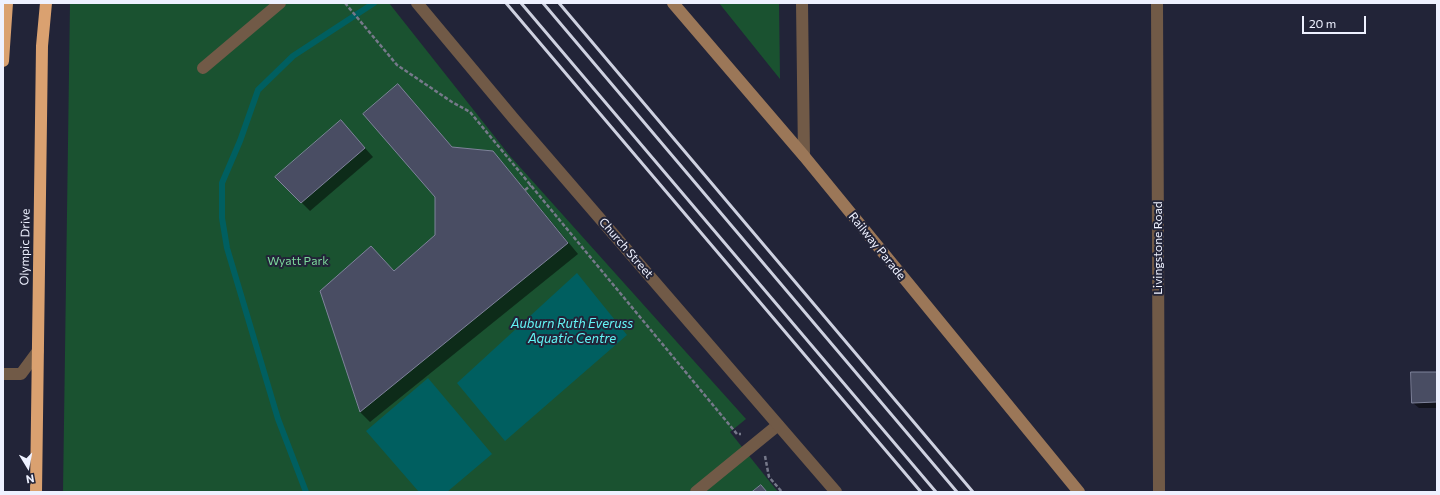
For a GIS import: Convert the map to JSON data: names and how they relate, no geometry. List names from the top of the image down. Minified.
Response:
{"streets":{"highway":["Olympic Drive"],"street":["Railway Parade","Church Street","Livingstone Road"]},"water":["Auburn Ruth Everuss Aquatic Centre"],"parks":["Wyatt Park"],"scale_bar":"20 m","north":"bottom"}
